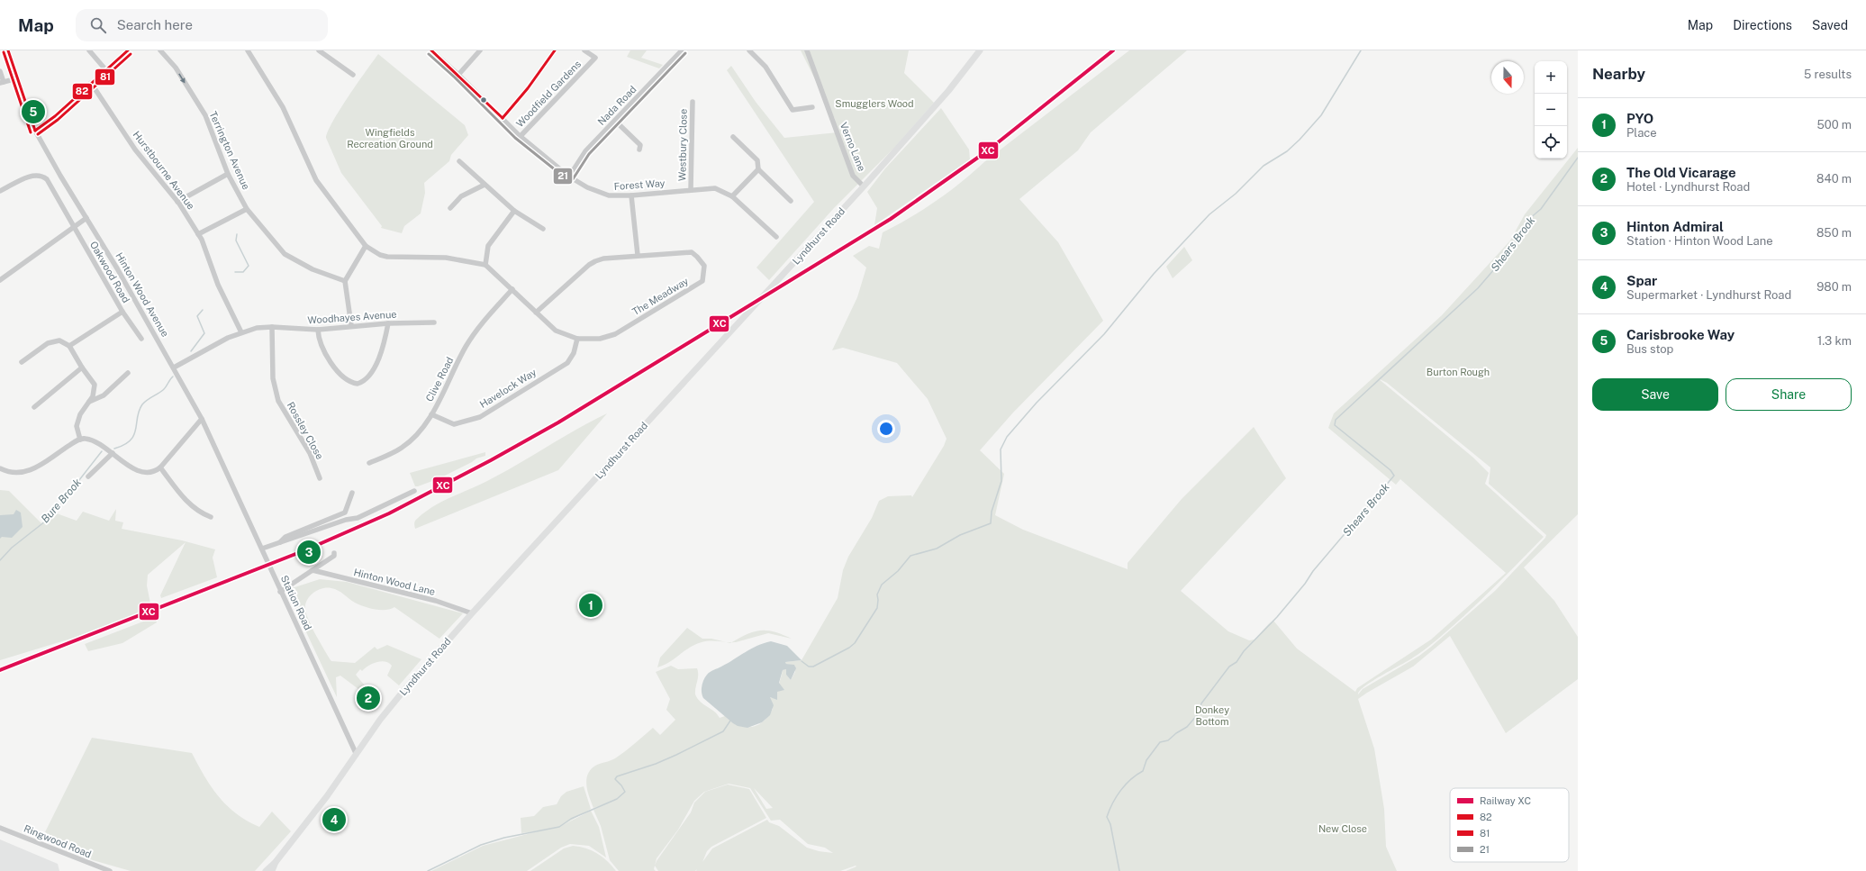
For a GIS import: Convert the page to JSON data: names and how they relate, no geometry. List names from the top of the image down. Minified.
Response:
{"streets":{"main road":["Lyndhurst Road"],"street":["Woodfield Gardens","Nada Road","Westbury Close","Verno Lane","Terrington Avenue","Hurstbourne Avenue","Forest Way","Oakwood Road","Hinton Wood Avenue","The Meadway","Woodhayes Avenue","Clive Road","Havelock Way","Rossley Close","Hinton Wood Lane","Station Road","Ringwood Road"]},"crossings":[["Woodfield Gardens","Forest Way"],["Nada Road","Forest Way"],["Westbury Close","Forest Way"],["Verno Lane","Lyndhurst Road"],["Hurstbourne Avenue","Woodhayes Avenue"],["Lyndhurst Road","Hinton Wood Lane"],["Lyndhurst Road","Station Road"],["Hinton Wood Avenue","Woodhayes Avenue"],["Hinton Wood Avenue","Station Road"],["The Meadway","Havelock Way"],["Woodhayes Avenue","Rossley Close"],["Clive Road","Havelock Way"]],"one_way":["Terrington Avenue"],"water":["Shears Brook","Bure Brook"],"parks":["Smugglers Wood","Wingfields Recreation Ground","Burton Rough","Donkey Bottom","New Close"],"lines":["rail line XC","transit line 82","transit line 81","transit line 21"],"legend":["Railway XC","82","81","21"],"north":"bottom","page":{"header":"Map","search":"Search here","nav":["Map","Directions","Saved"],"heading":["Nearby","5 results"],"map_buttons":["+","−"],"list":[{"mark":"1","name":"PYO","note":"Place","value":"500 m"},{"mark":"2","name":"The Old Vicarage","note":"Hotel · Lyndhurst Road","value":"840 m"},{"mark":"3","name":"Hinton Admiral","note":"Station · Hinton Wood Lane","value":"850 m"},{"mark":"4","name":"Spar","note":"Supermarket · Lyndhurst Road","value":"980 m"},{"mark":"5","name":"Carisbrooke Way","note":"Bus stop","value":"1.3 km"}],"pins":["5","3","1","2","4"],"buttons":["Save","Share"]}}
